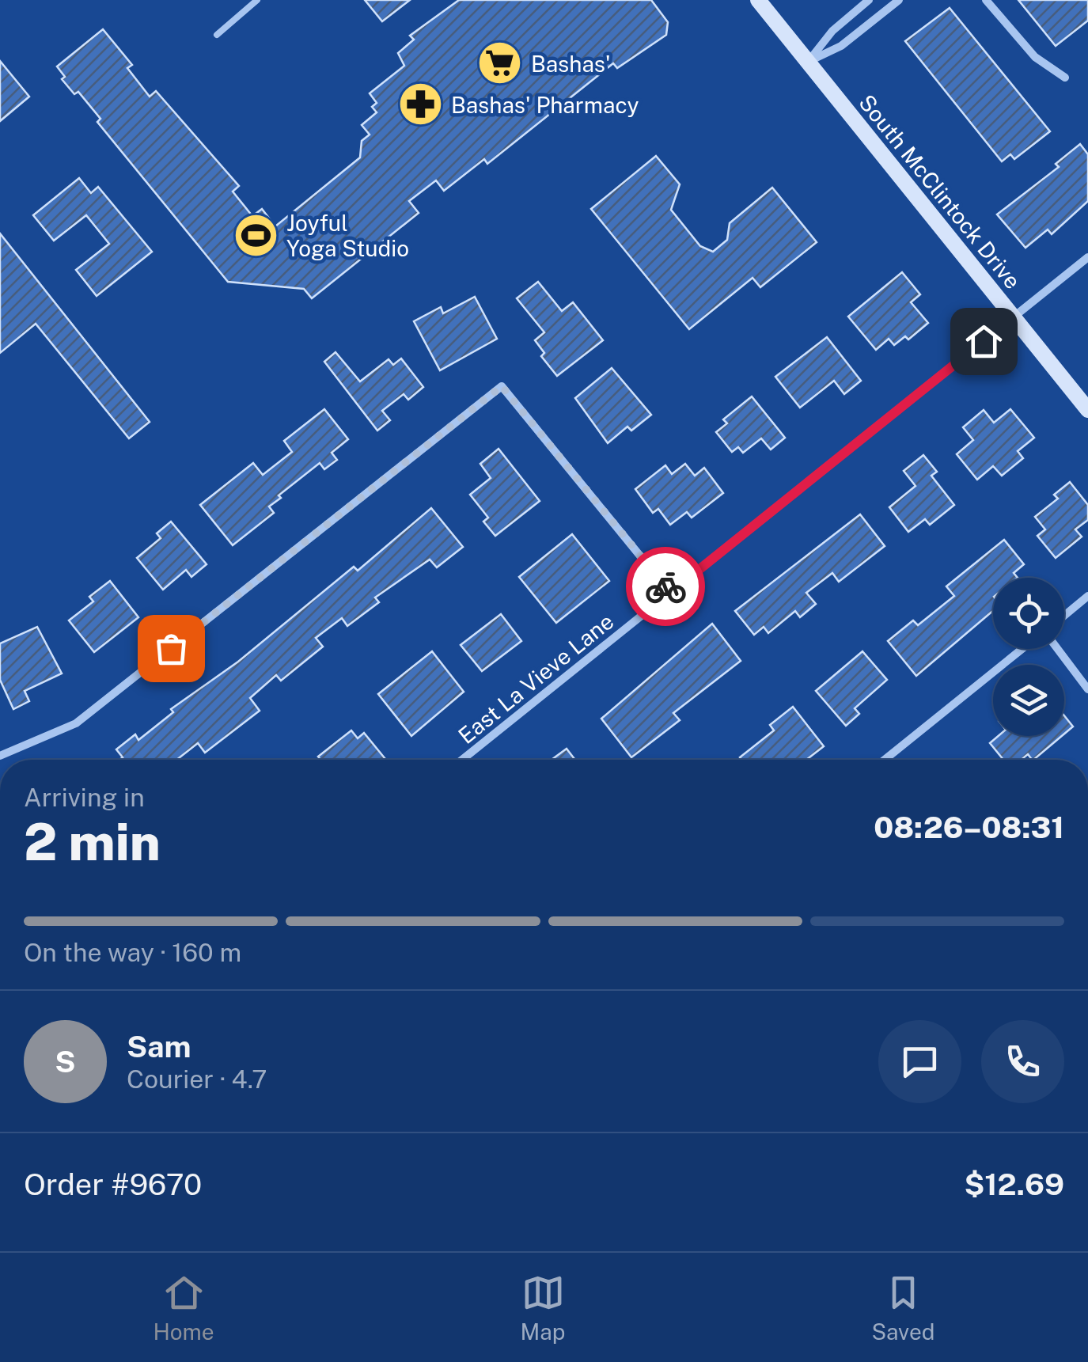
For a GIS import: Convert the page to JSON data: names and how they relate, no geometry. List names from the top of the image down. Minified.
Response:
{"streets":{"main road":["South McClintock Drive"],"street":["East La Vieve Lane"]},"crossings":[["South McClintock Drive","East La Vieve Lane"]],"places":{"supermarket":["Bashas'"],"pharmacy":["Bashas' Pharmacy"],"sports":["Joyful Yoga Studio"]},"page":{"heading":["2 min","Arriving in","08:26–08:31"],"panel":["Sam","Courier · 4.7","Order #9670","$12.69"],"bar":"On the way · 160 m","round":"S","tabs":["Home","Map","Saved"]}}
